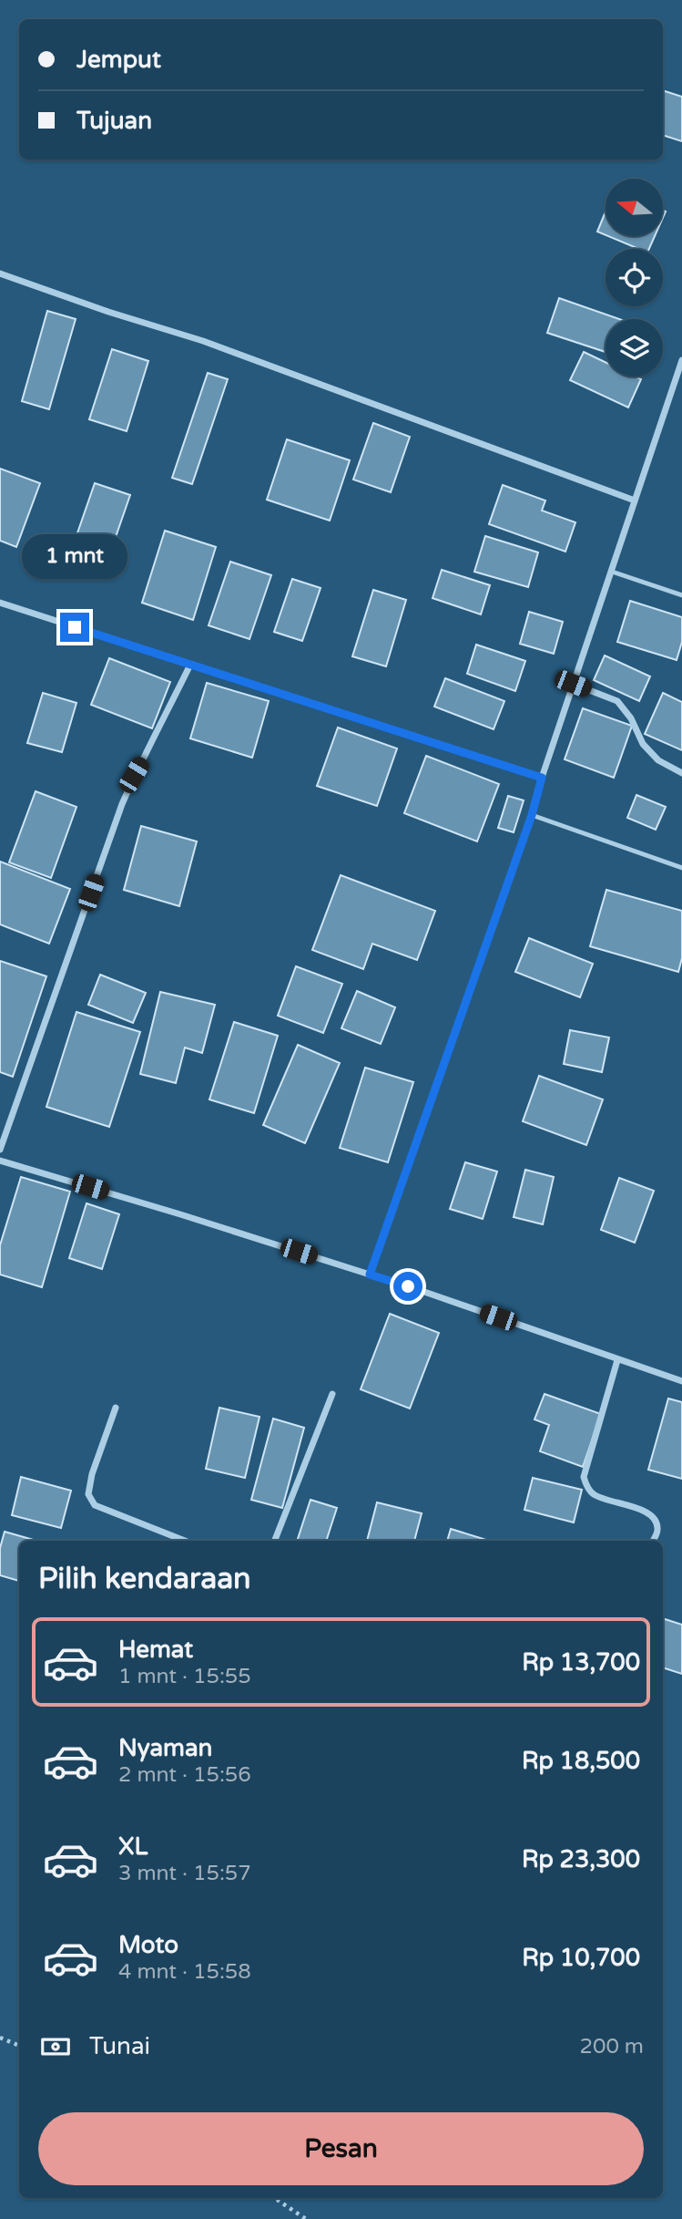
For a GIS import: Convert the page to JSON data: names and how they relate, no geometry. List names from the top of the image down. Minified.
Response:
{"north":"left","page":{"banner":["Jemput","Tujuan"],"bubble":"1 mnt","heading":"Pilih kendaraan","list":[{"name":"Hemat","note":"1 mnt · 15:55","value":"Rp 13,700"},{"name":"Nyaman","note":"2 mnt · 15:56","value":"Rp 18,500"},{"name":"XL","note":"3 mnt · 15:57","value":"Rp 23,300"},{"name":"Moto","note":"4 mnt · 15:58","value":"Rp 10,700"}],"pay":["Tunai","200 m"],"buttons":"Pesan"}}
